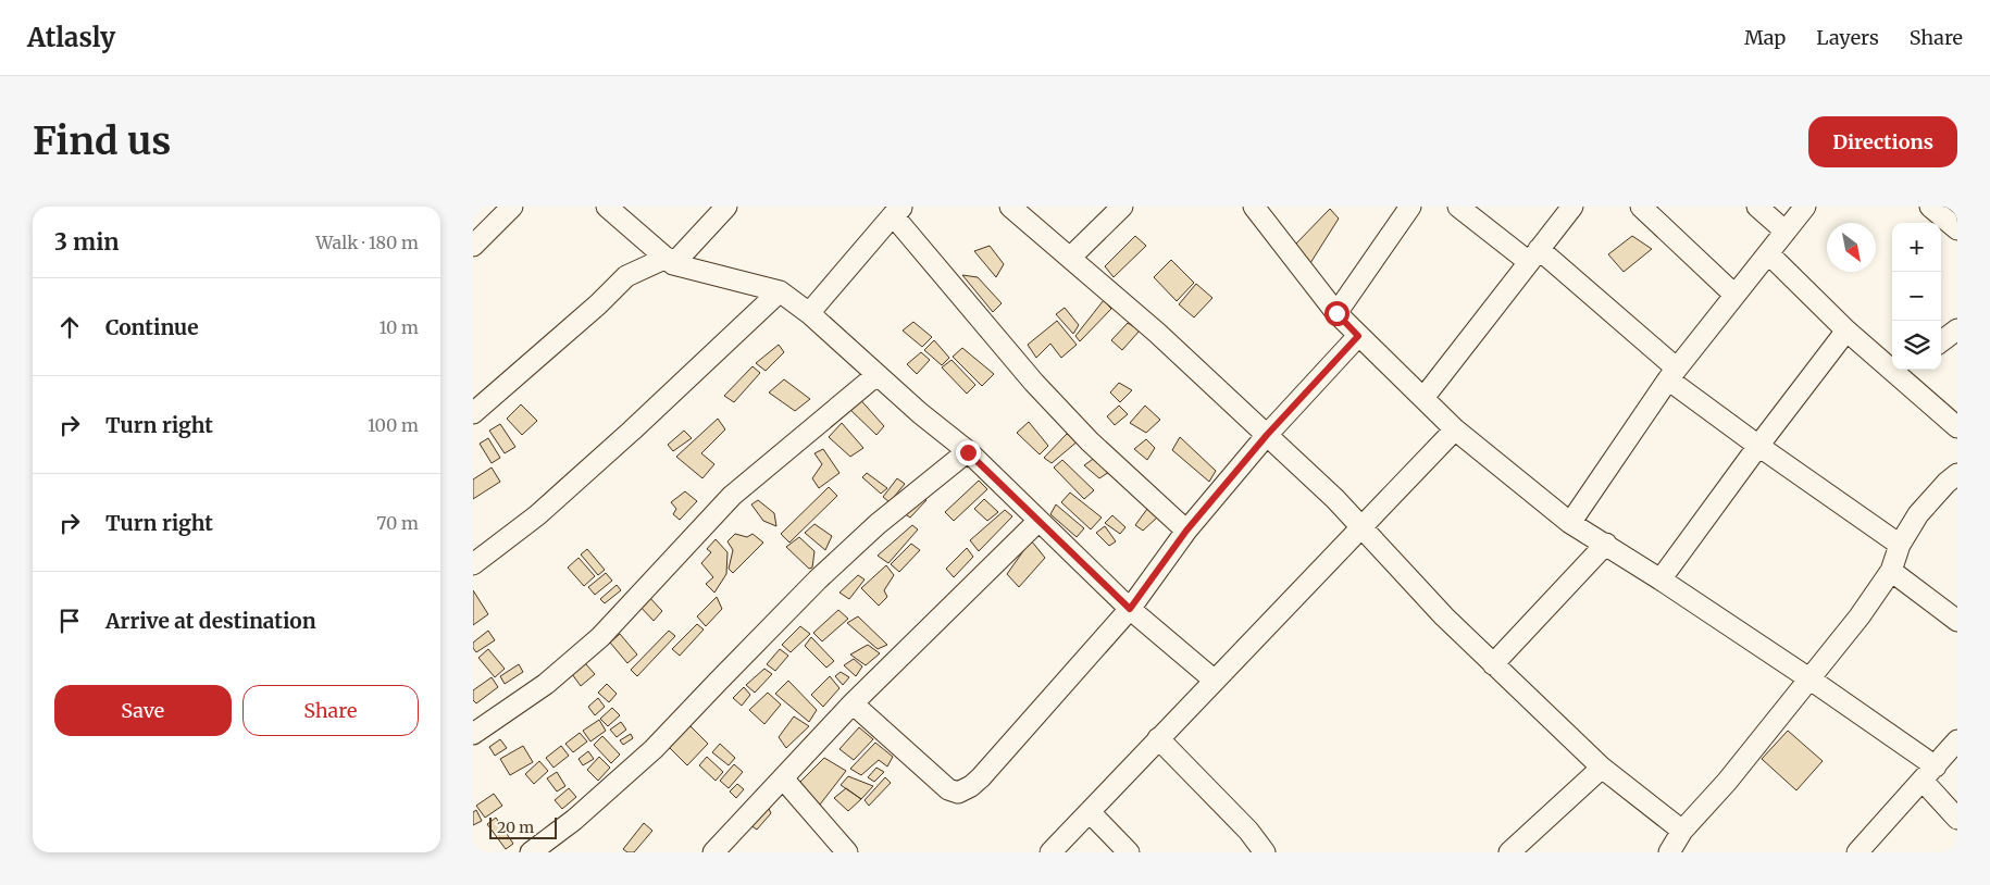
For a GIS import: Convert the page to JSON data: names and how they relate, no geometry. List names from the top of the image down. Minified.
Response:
{"scale_bar":"20 m","north":"bottom right","page":{"header":"Atlasly","nav":["Map","Layers","Share"],"buttons":["Directions",["Save","Share"]],"title":"Find us","heading":["3 min","Walk · 180 m"],"map_buttons":["+","−"],"list":[["Continue","10 m"],["Turn right","100 m"],["Turn right","70 m"],"Arrive at destination"],"scale":"20 m"}}
